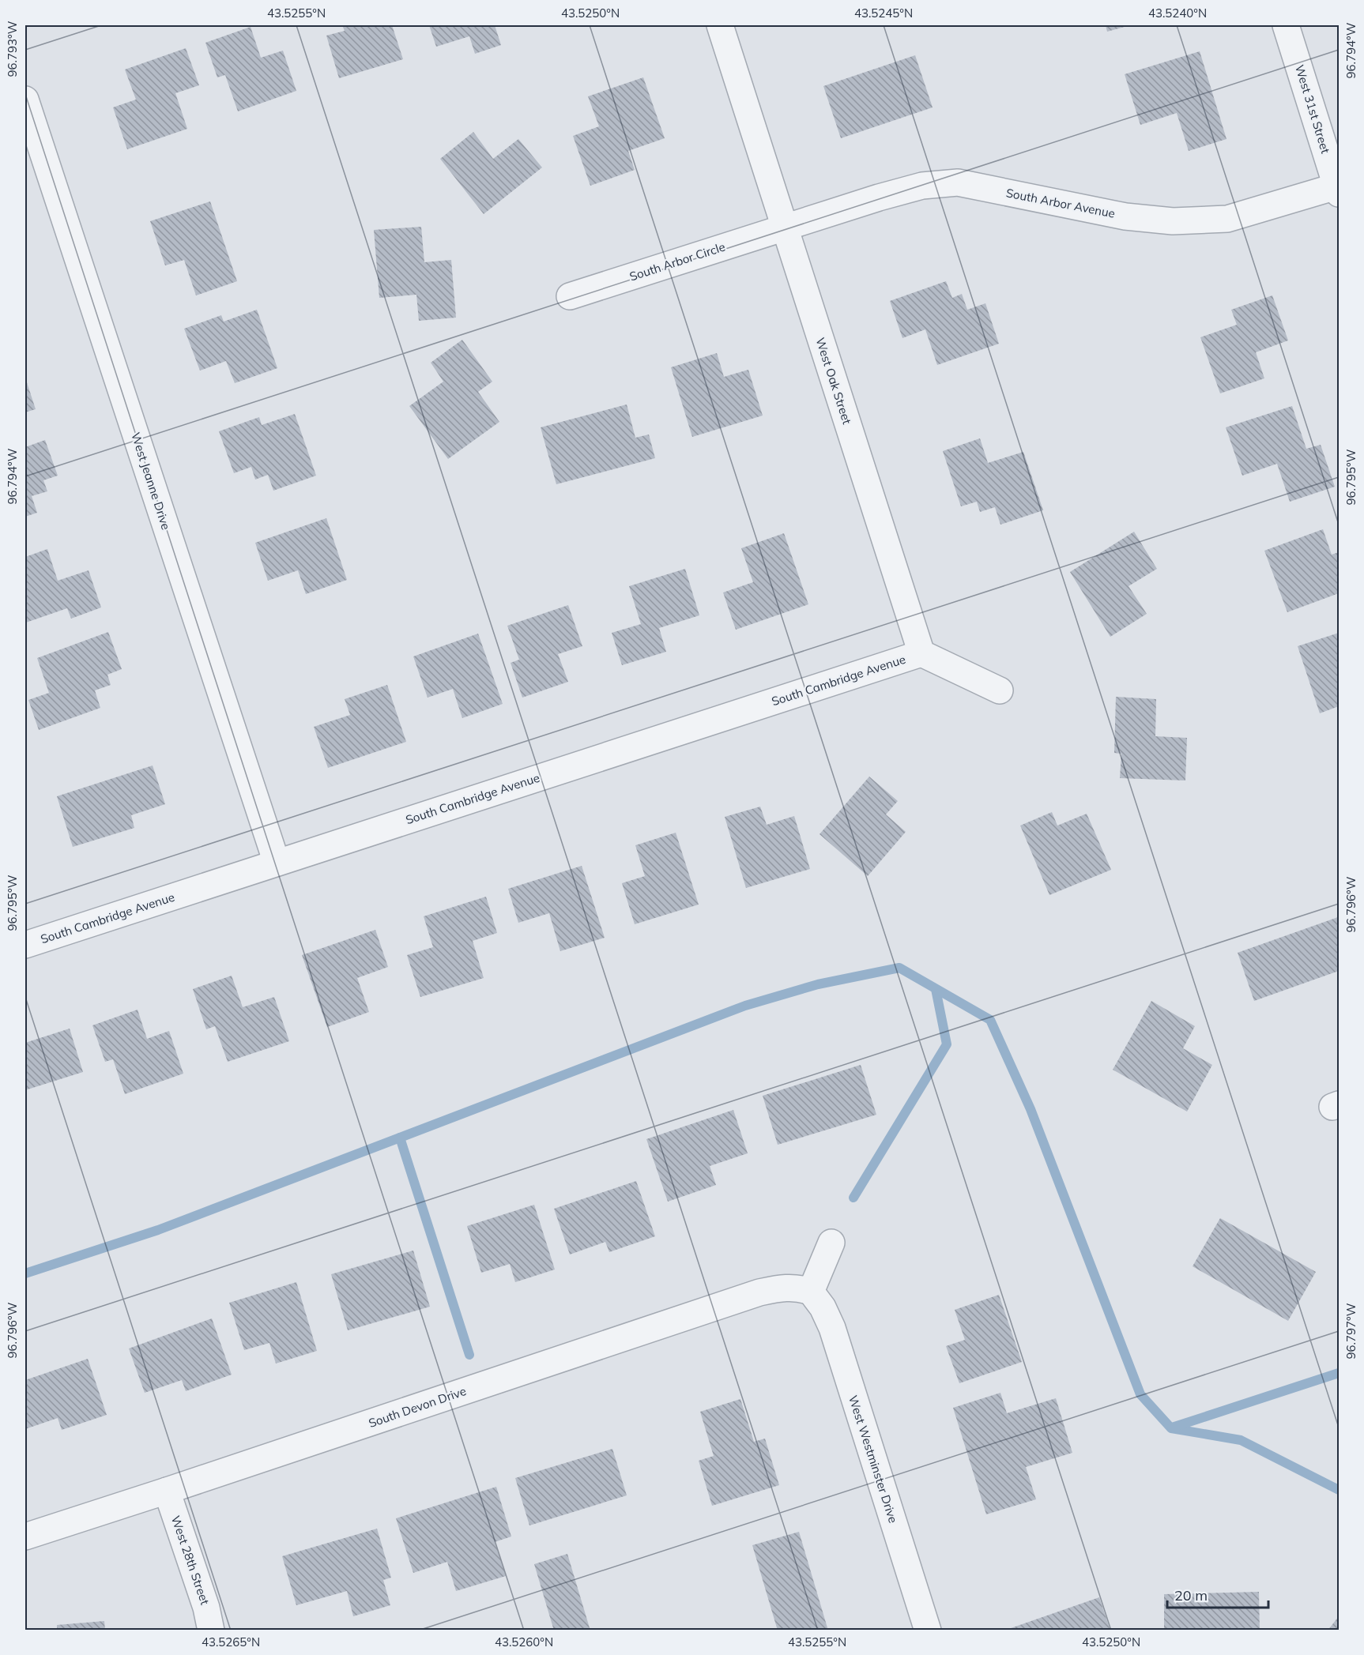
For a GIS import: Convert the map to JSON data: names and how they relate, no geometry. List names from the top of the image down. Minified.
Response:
{"streets":{"street":["West 31st Street","South Arbor Avenue","South Arbor Circle","West Oak Street","West Jeanne Drive","South Cambridge Avenue","South Devon Drive","West Westminster Drive","West 28th Street"]},"crossings":[["West 31st Street","South Arbor Avenue"],["South Arbor Avenue","South Arbor Circle"],["South Arbor Avenue","West Oak Street"],["South Arbor Circle","West Oak Street"],["West Oak Street","South Cambridge Avenue"],["West Jeanne Drive","South Cambridge Avenue"],["South Devon Drive","West Westminster Drive"],["South Devon Drive","West 28th Street"]],"scale_bar":"20 m","coordinates":["43.5255°N","43.5250°N","43.5245°N","43.5240°N","96.793°W","96.794°W","96.795°W","96.796°W","96.797°W","43.5265°N","43.5260°N"]}
